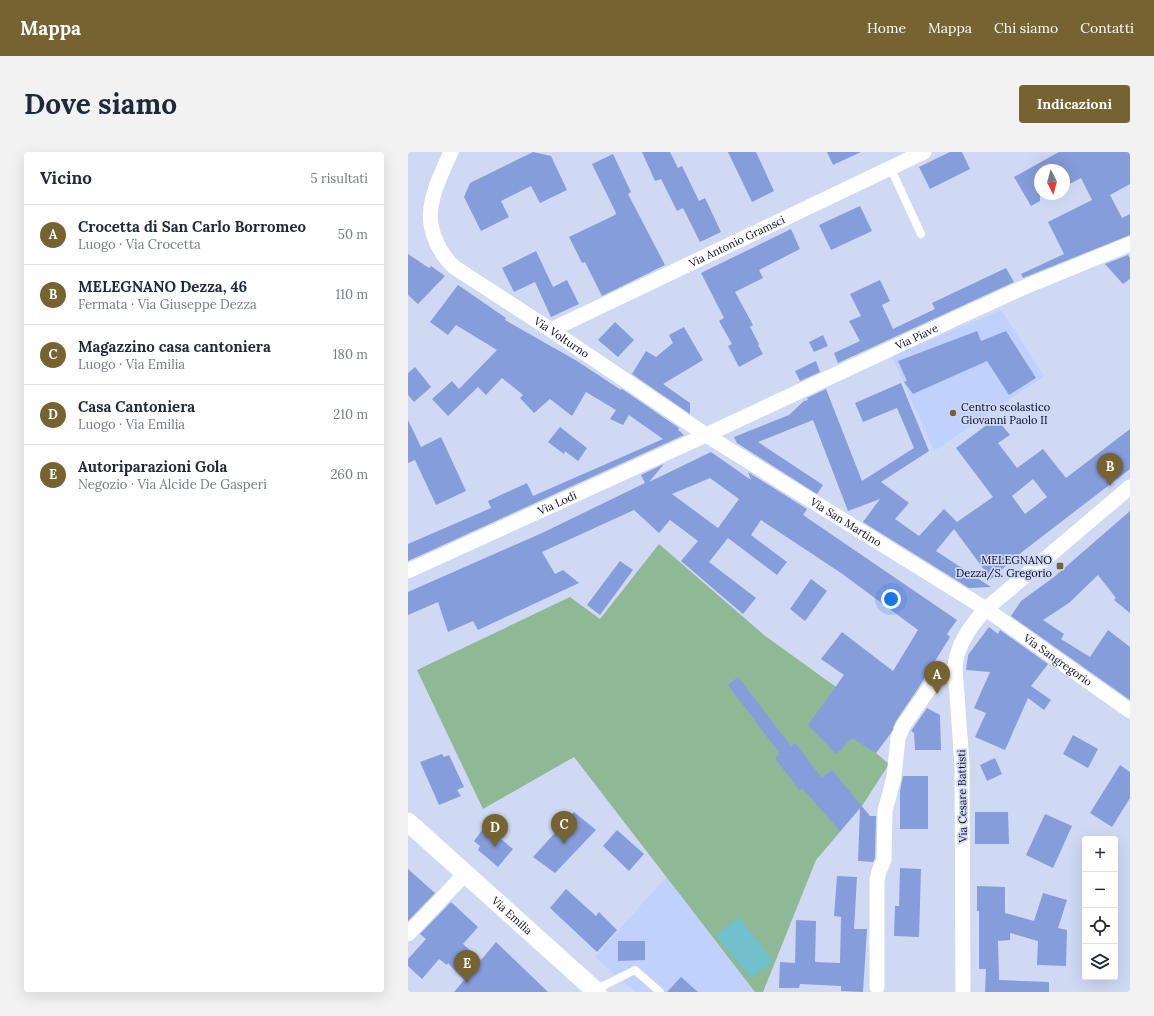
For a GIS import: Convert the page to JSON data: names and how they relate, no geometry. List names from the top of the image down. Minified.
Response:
{"streets":{"street":["Via Antonio Gramsci","Via Volturno","Via Piave","Via Lodi","Via San Martino","Via Sangregorio","Via Cesare Battisti","Via Emilia"]},"crossings":[["Via Antonio Gramsci","Via Volturno"],["Via Volturno","Via Piave"],["Via Volturno","Via Lodi"],["Via Volturno","Via San Martino"],["Via Piave","Via Lodi"],["Via Piave","Via San Martino"],["Via Lodi","Via San Martino"],["Via San Martino","Via Sangregorio"],["Via San Martino","Via Cesare Battisti"],["Via Sangregorio","Via Cesare Battisti"]],"places":{"other":["Centro scolastico Giovanni Paolo II"],"transit":["MELEGNANO Dezza/S. Gregorio"]},"north":"bottom","page":{"header":"Mappa","nav":["Home","Mappa","Chi siamo","Contatti"],"buttons":"Indicazioni","title":"Dove siamo","heading":["Vicino","5 risultati"],"list":[{"mark":"A","name":"Crocetta di San Carlo Borromeo","note":"Luogo · Via Crocetta","value":"50 m"},{"mark":"B","name":"MELEGNANO Dezza, 46","note":"Fermata · Via Giuseppe Dezza","value":"110 m"},{"mark":"C","name":"Magazzino casa cantoniera","note":"Luogo · Via Emilia","value":"180 m"},{"mark":"D","name":"Casa Cantoniera","note":"Luogo · Via Emilia","value":"210 m"},{"mark":"E","name":"Autoriparazioni Gola","note":"Negozio · Via Alcide De Gasperi","value":"260 m"}],"pins":["B","A","C","D","E"],"map_buttons":["+","−"]}}
